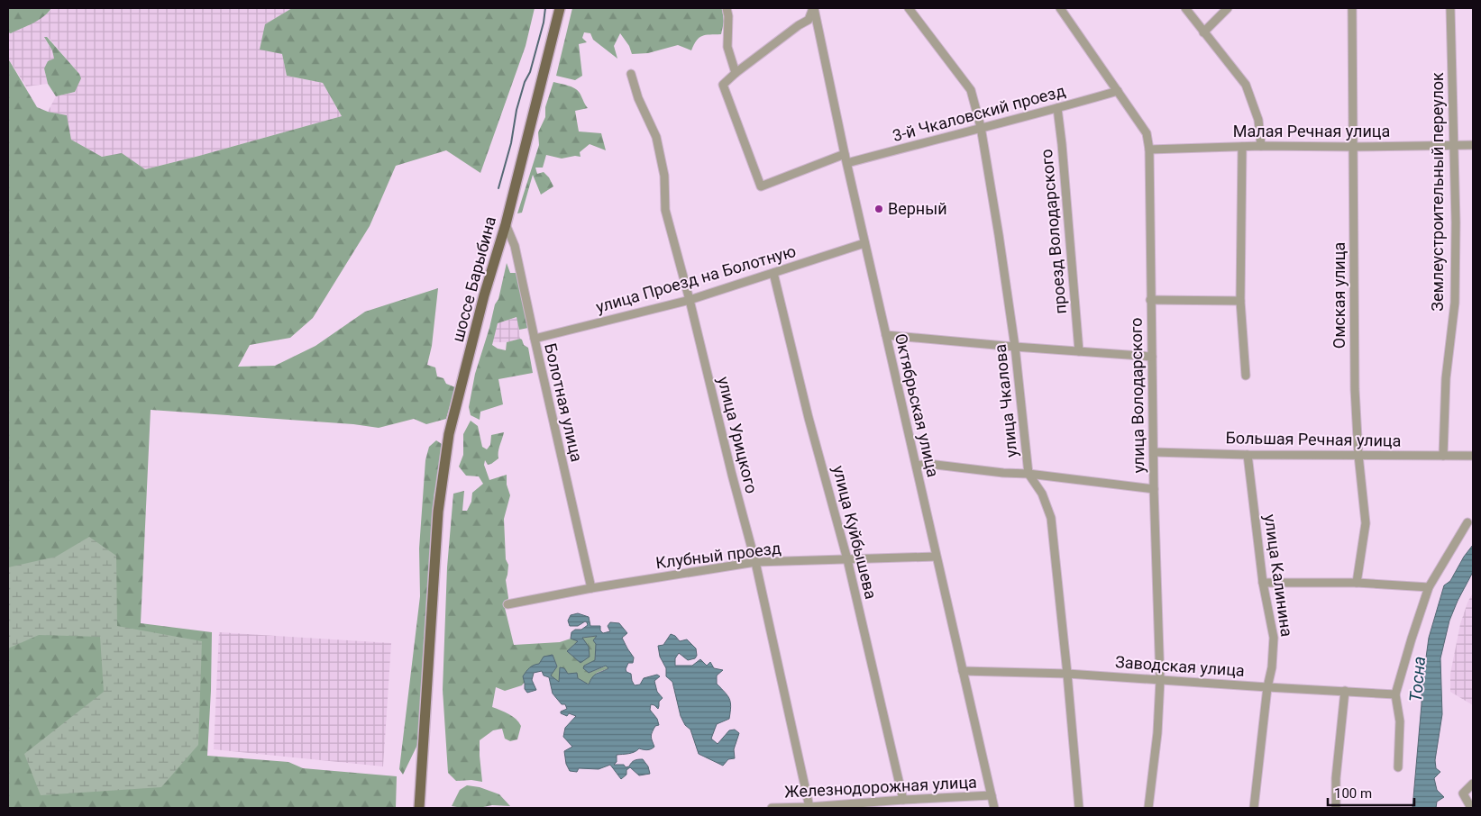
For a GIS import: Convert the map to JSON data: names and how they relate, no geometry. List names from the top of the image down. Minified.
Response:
{"streets":{"main road":["шоссе Барыбина"],"street":["3-й Чкаловский проезд","Малая Речная улица","Землеустроительный переулок","проезд Володарского","улица Проезд на Болотную","Омская улица","улица Володарского","улица Чкалова","Болотная улица","Октябрьская улица","улица Урицкого","Большая Речная улица","улица Куйбышева","Клубный проезд","улица Калинина","Заводская улица","Железнодорожная улица"]},"crossings":[["3-й Чкаловский проезд","проезд Володарского"],["3-й Чкаловский проезд","улица Володарского"],["3-й Чкаловский проезд","улица Чкалова"],["3-й Чкаловский проезд","Октябрьская улица"],["Малая Речная улица","Землеустроительный переулок"],["Малая Речная улица","Омская улица"],["Малая Речная улица","улица Володарского"],["Землеустроительный переулок","Большая Речная улица"],["шоссе Барыбина","Болотная улица"],["улица Проезд на Болотную","Болотная улица"],["улица Проезд на Болотную","Октябрьская улица"],["улица Проезд на Болотную","улица Урицкого"],["улица Проезд на Болотную","улица Куйбышева"],["Омская улица","Большая Речная улица"],["улица Володарского","Большая Речная улица"],["улица Володарского","Заводская улица"],["улица Чкалова","Заводская улица"],["Болотная улица","Клубный проезд"],["Октябрьская улица","Клубный проезд"],["Октябрьская улица","Заводская улица"],["Октябрьская улица","Железнодорожная улица"],["улица Урицкого","Клубный проезд"],["улица Урицкого","Железнодорожная улица"],["Большая Речная улица","улица Калинина"],["улица Куйбышева","Клубный проезд"],["улица Куйбышева","Железнодорожная улица"],["улица Калинина","Заводская улица"]],"water":["Тосна"],"places":["Верный"],"scale_bar":"100 m"}
